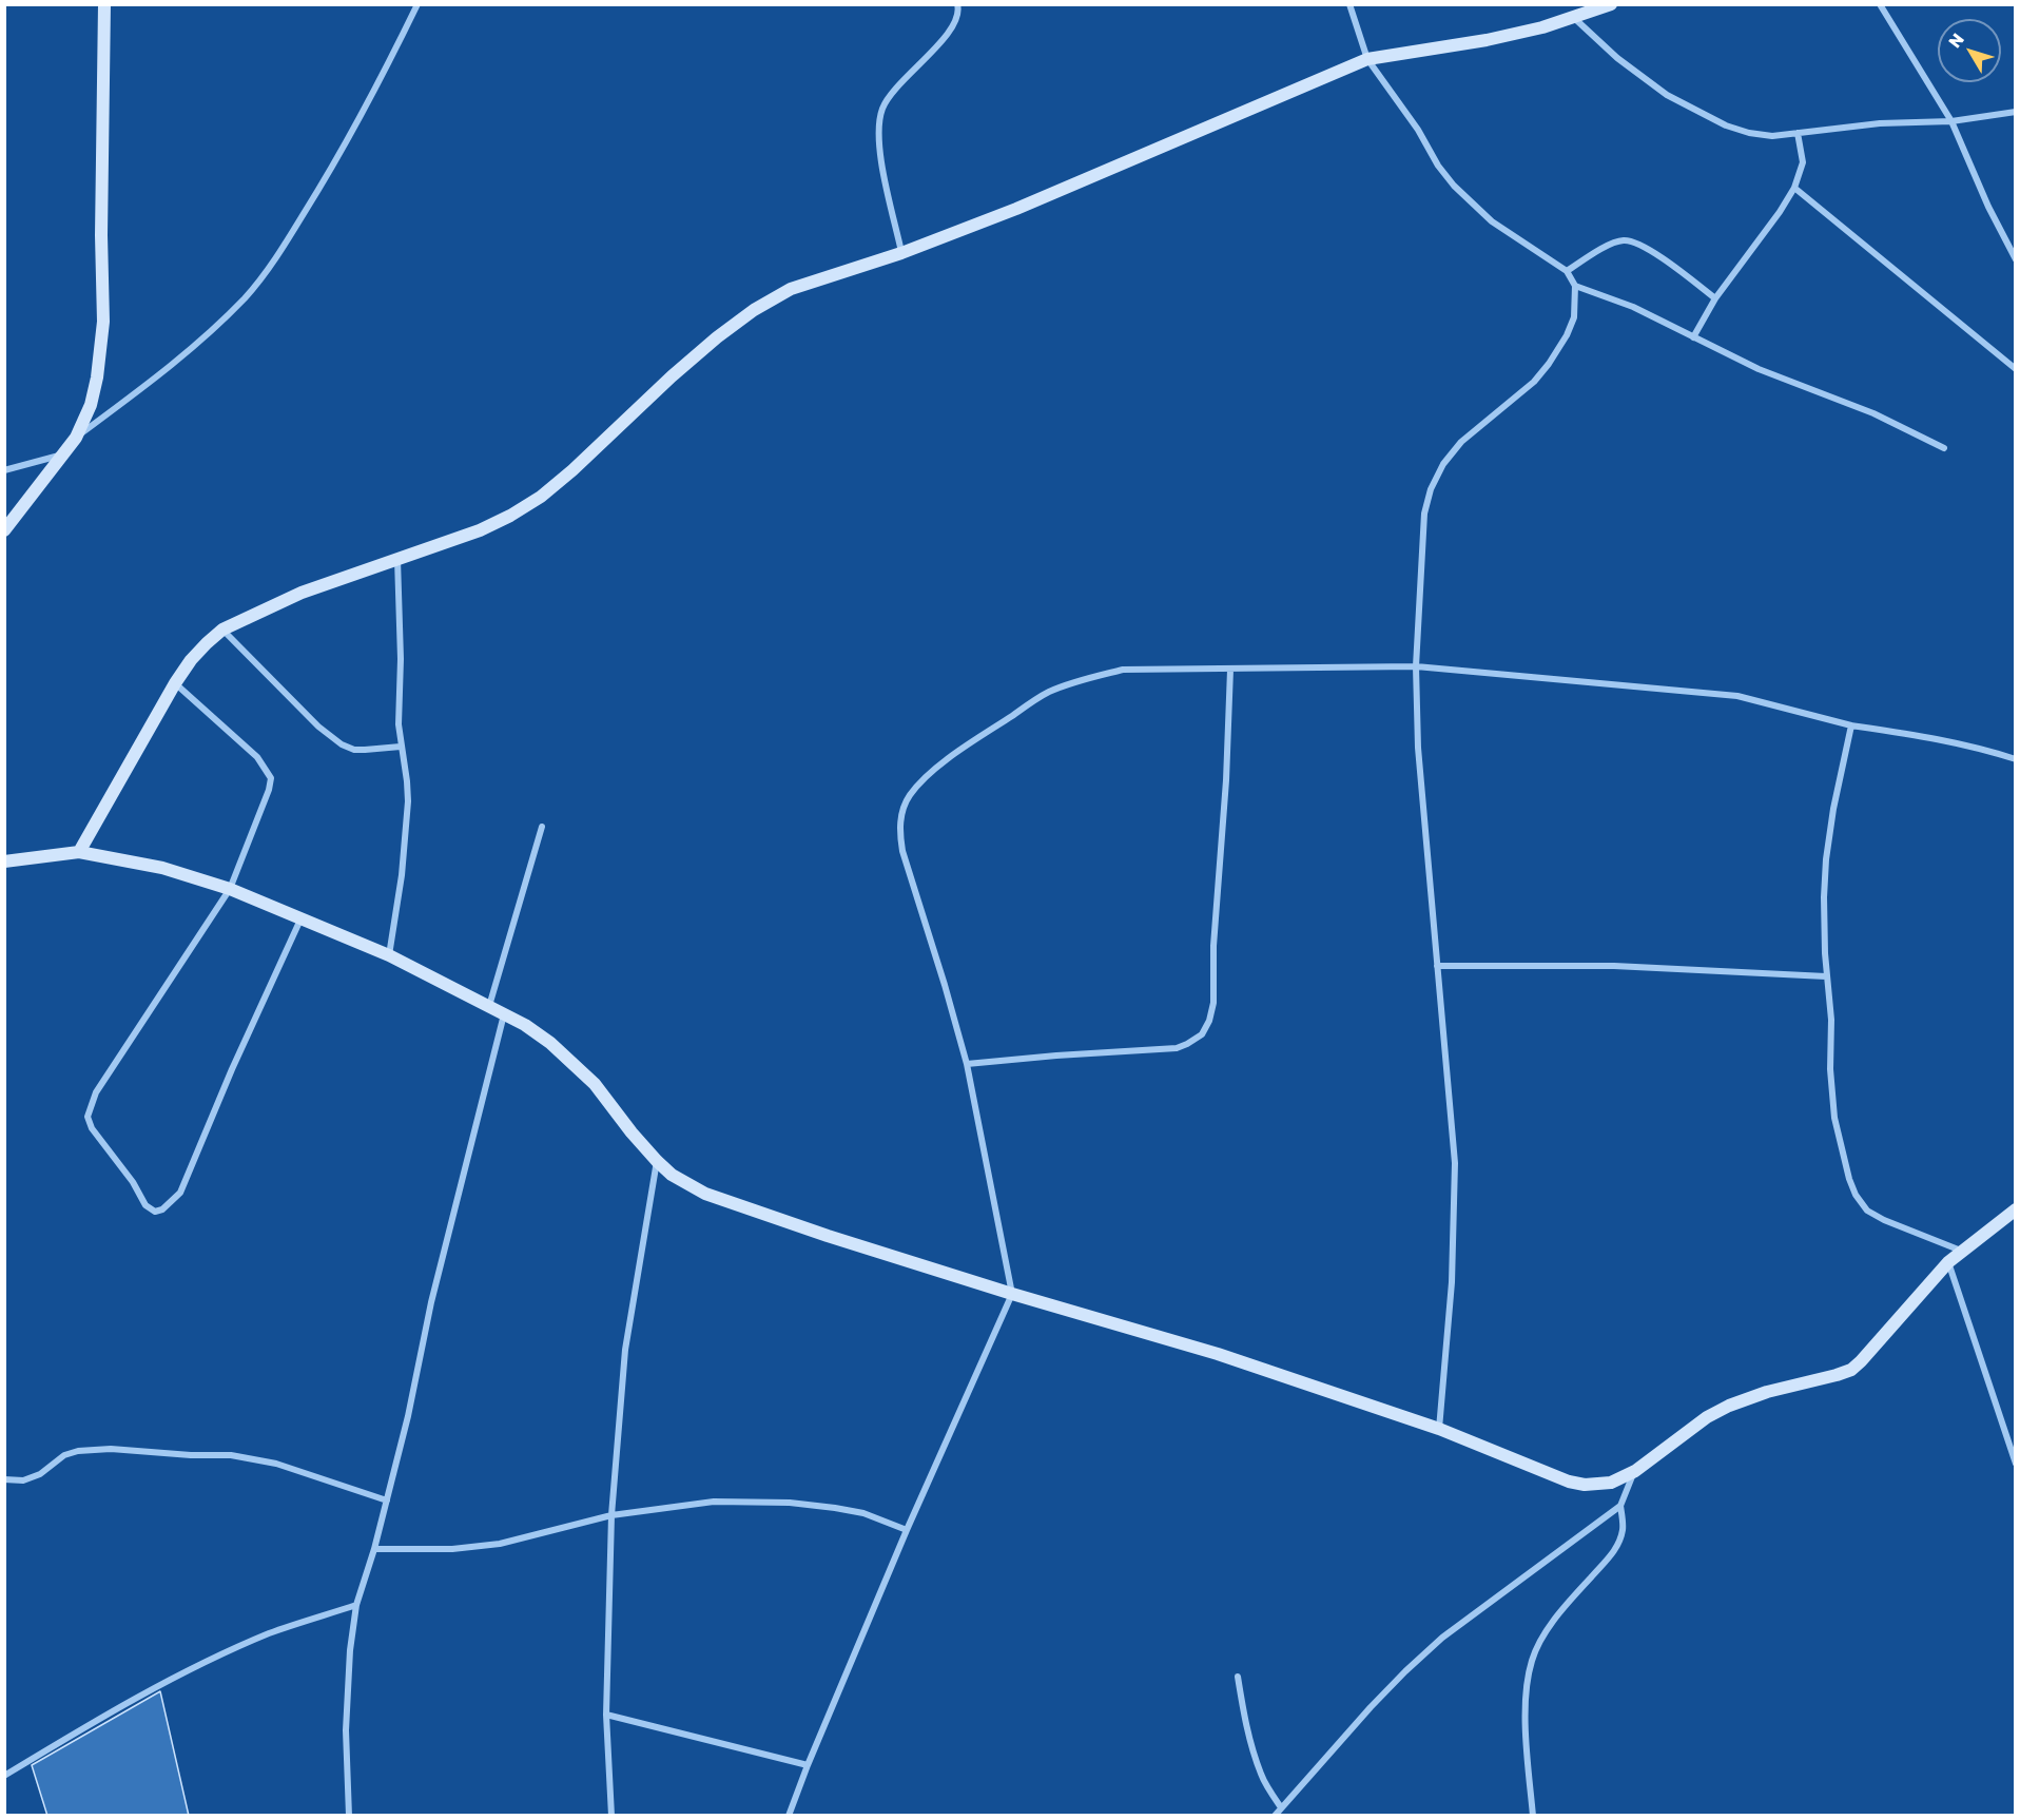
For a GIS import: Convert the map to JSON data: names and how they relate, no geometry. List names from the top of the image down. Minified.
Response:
{"north":"top left"}
